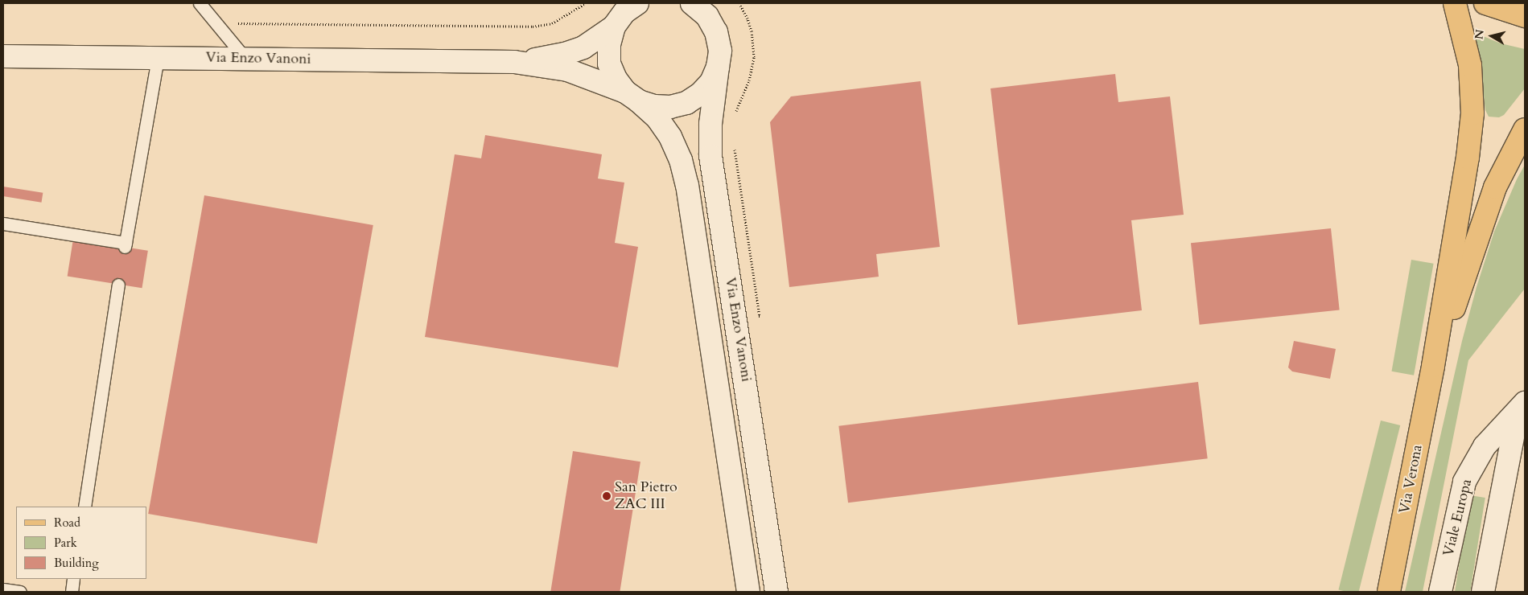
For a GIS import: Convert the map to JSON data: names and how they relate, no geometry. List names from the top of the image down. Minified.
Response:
{"streets":{"main road":["Via Verona"],"street":["Via Enzo Vanoni","Viale Europa"]},"places":["San Pietro ZAC III"],"legend":["Road","Park","Building"],"north":"left"}
